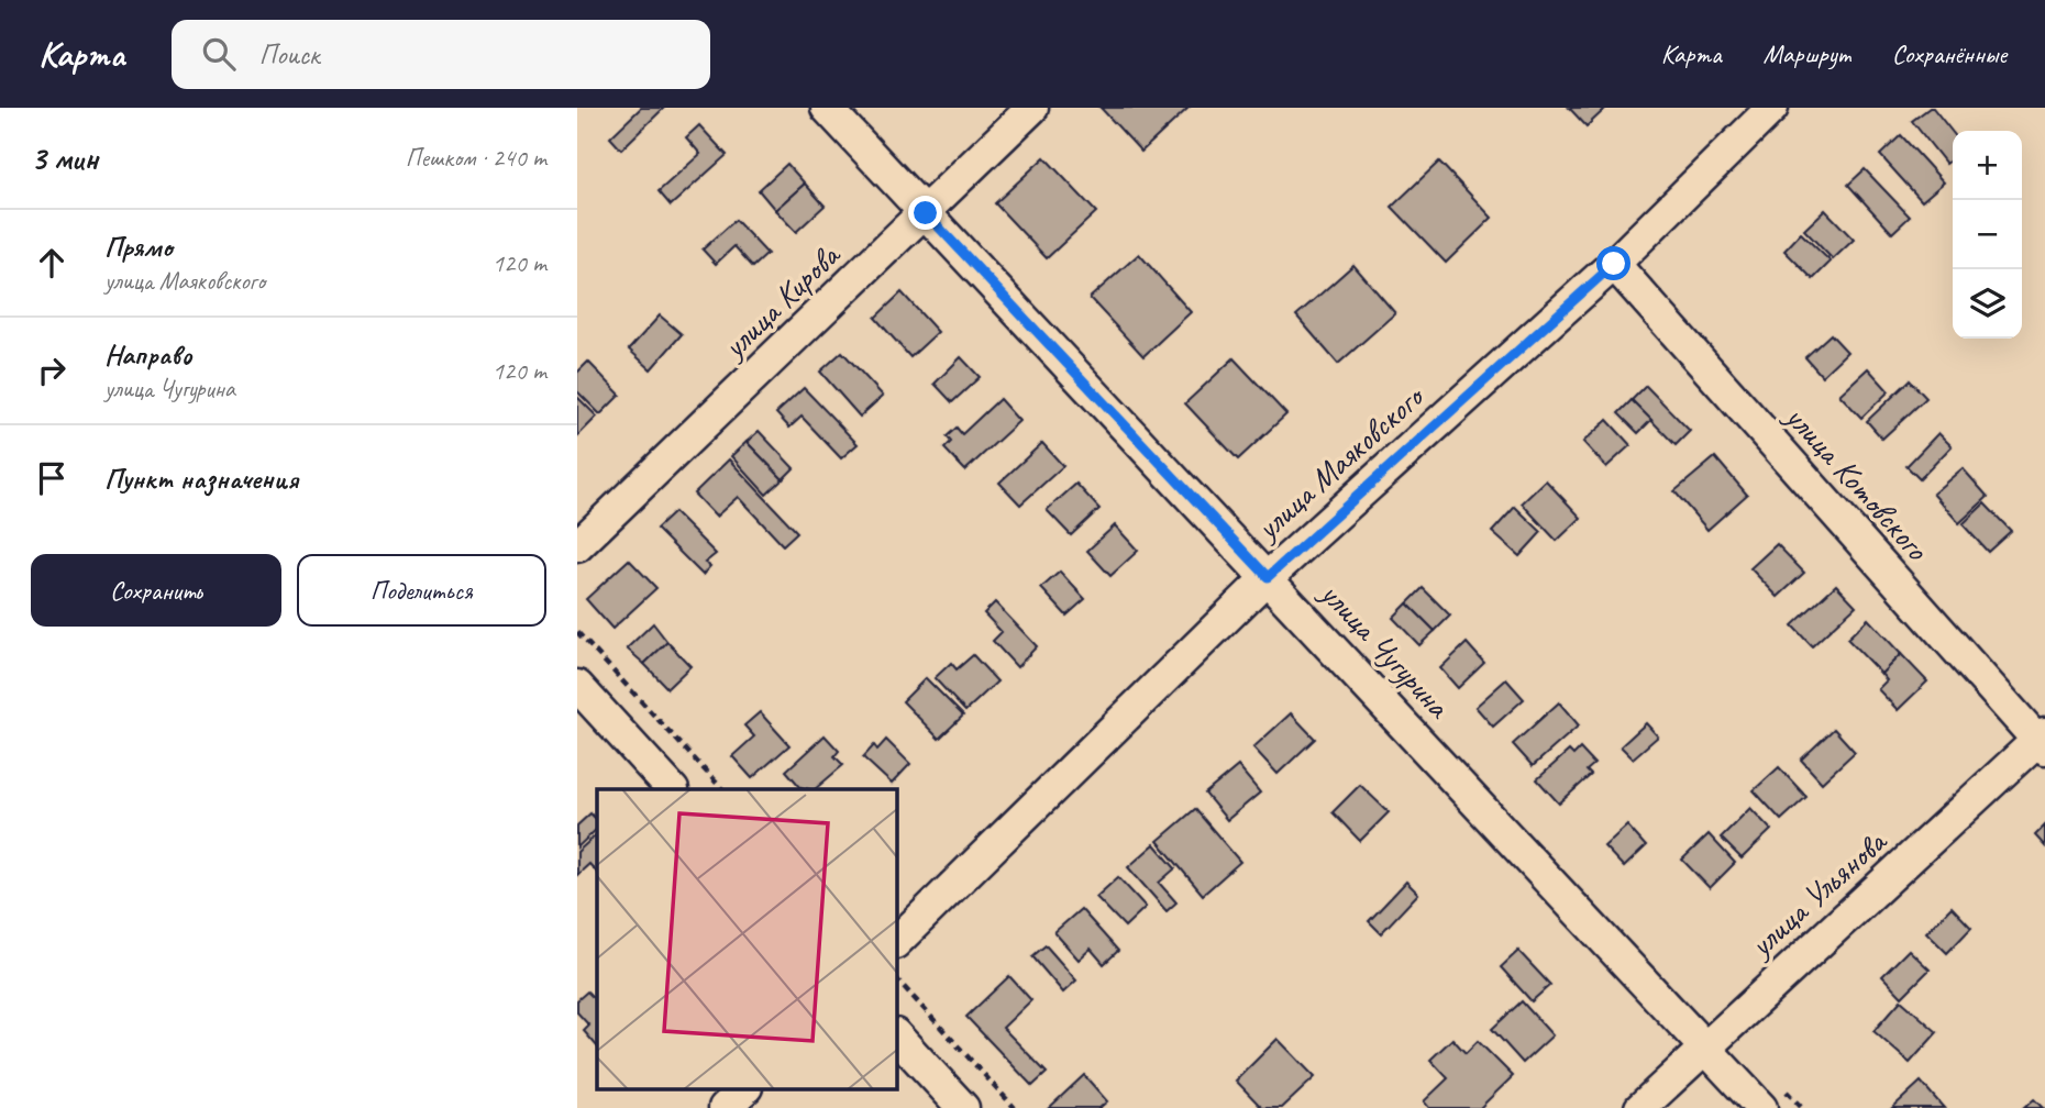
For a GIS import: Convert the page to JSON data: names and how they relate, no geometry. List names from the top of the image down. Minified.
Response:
{"streets":{"street":["улица Кирова","улица Маяковского","улица Котовского","улица Чугурина","улица Ульянова"]},"crossings":[["улица Кирова","улица Чугурина"],["улица Маяковского","улица Котовского"],["улица Маяковского","улица Чугурина"],["улица Котовского","улица Ульянова"],["улица Чугурина","улица Ульянова"]],"page":{"header":"Карта","search":"Поиск","nav":["Карта","Маршрут","Сохранённые"],"heading":["3 мин","Пешком · 240 m"],"map_buttons":["+","−"],"list":[["Прямо","улица Маяковского","120 m"],["Направо","улица Чугурина","120 m"],"Пункт назначения"],"buttons":["Сохранить","Поделиться"]}}
